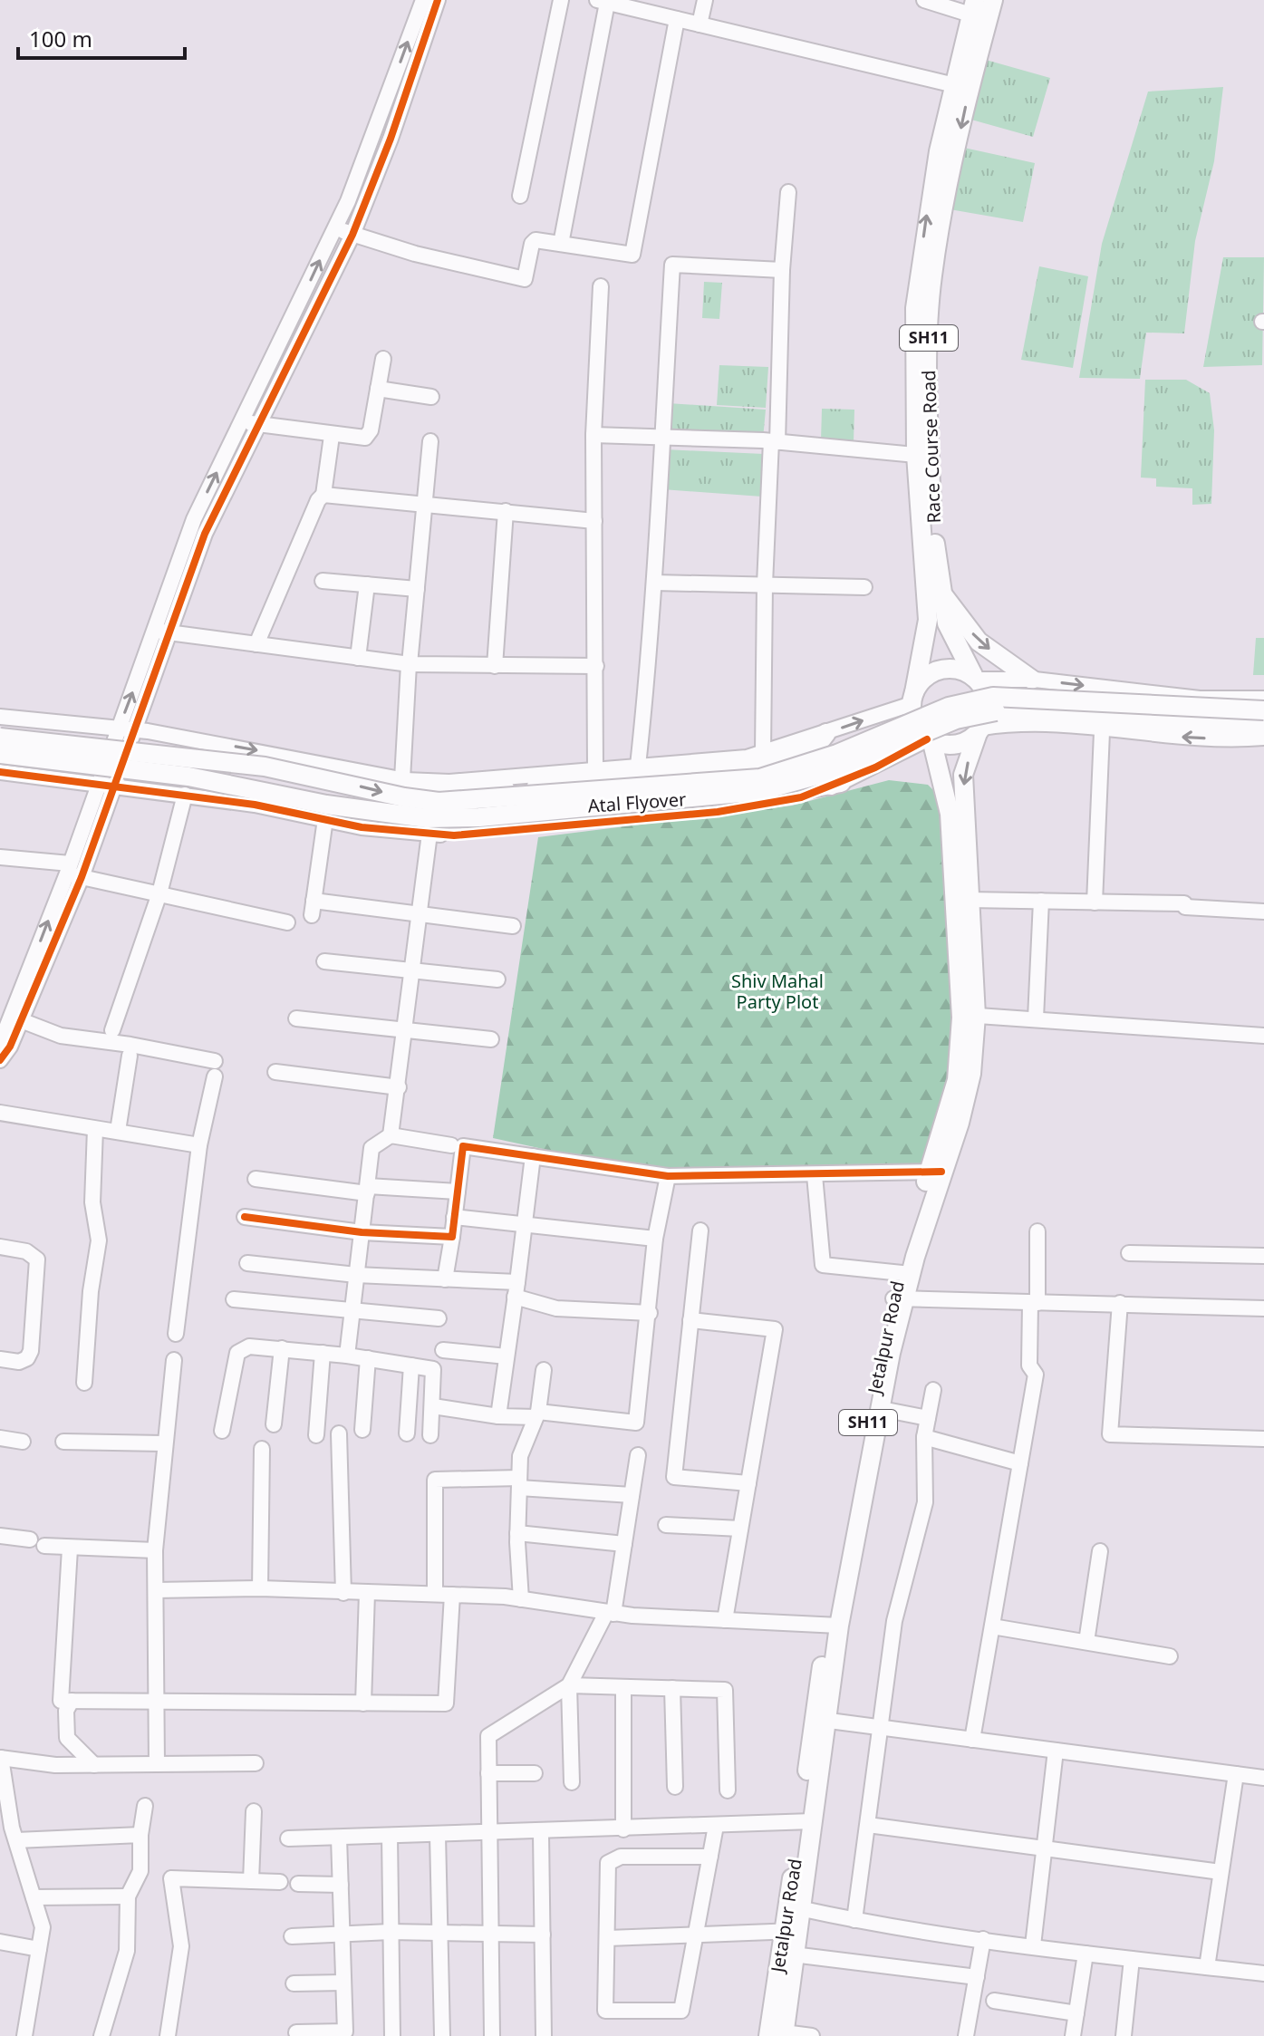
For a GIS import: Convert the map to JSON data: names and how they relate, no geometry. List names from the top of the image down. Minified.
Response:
{"streets":{"main road":["SH11","Race Course Road","Atal Flyover","Jetalpur Road"]},"crossings":[["SH11","Race Course Road"],["SH11","Jetalpur Road"]],"parks":["Shiv Mahal Party Plot"],"scale_bar":"100 m"}
